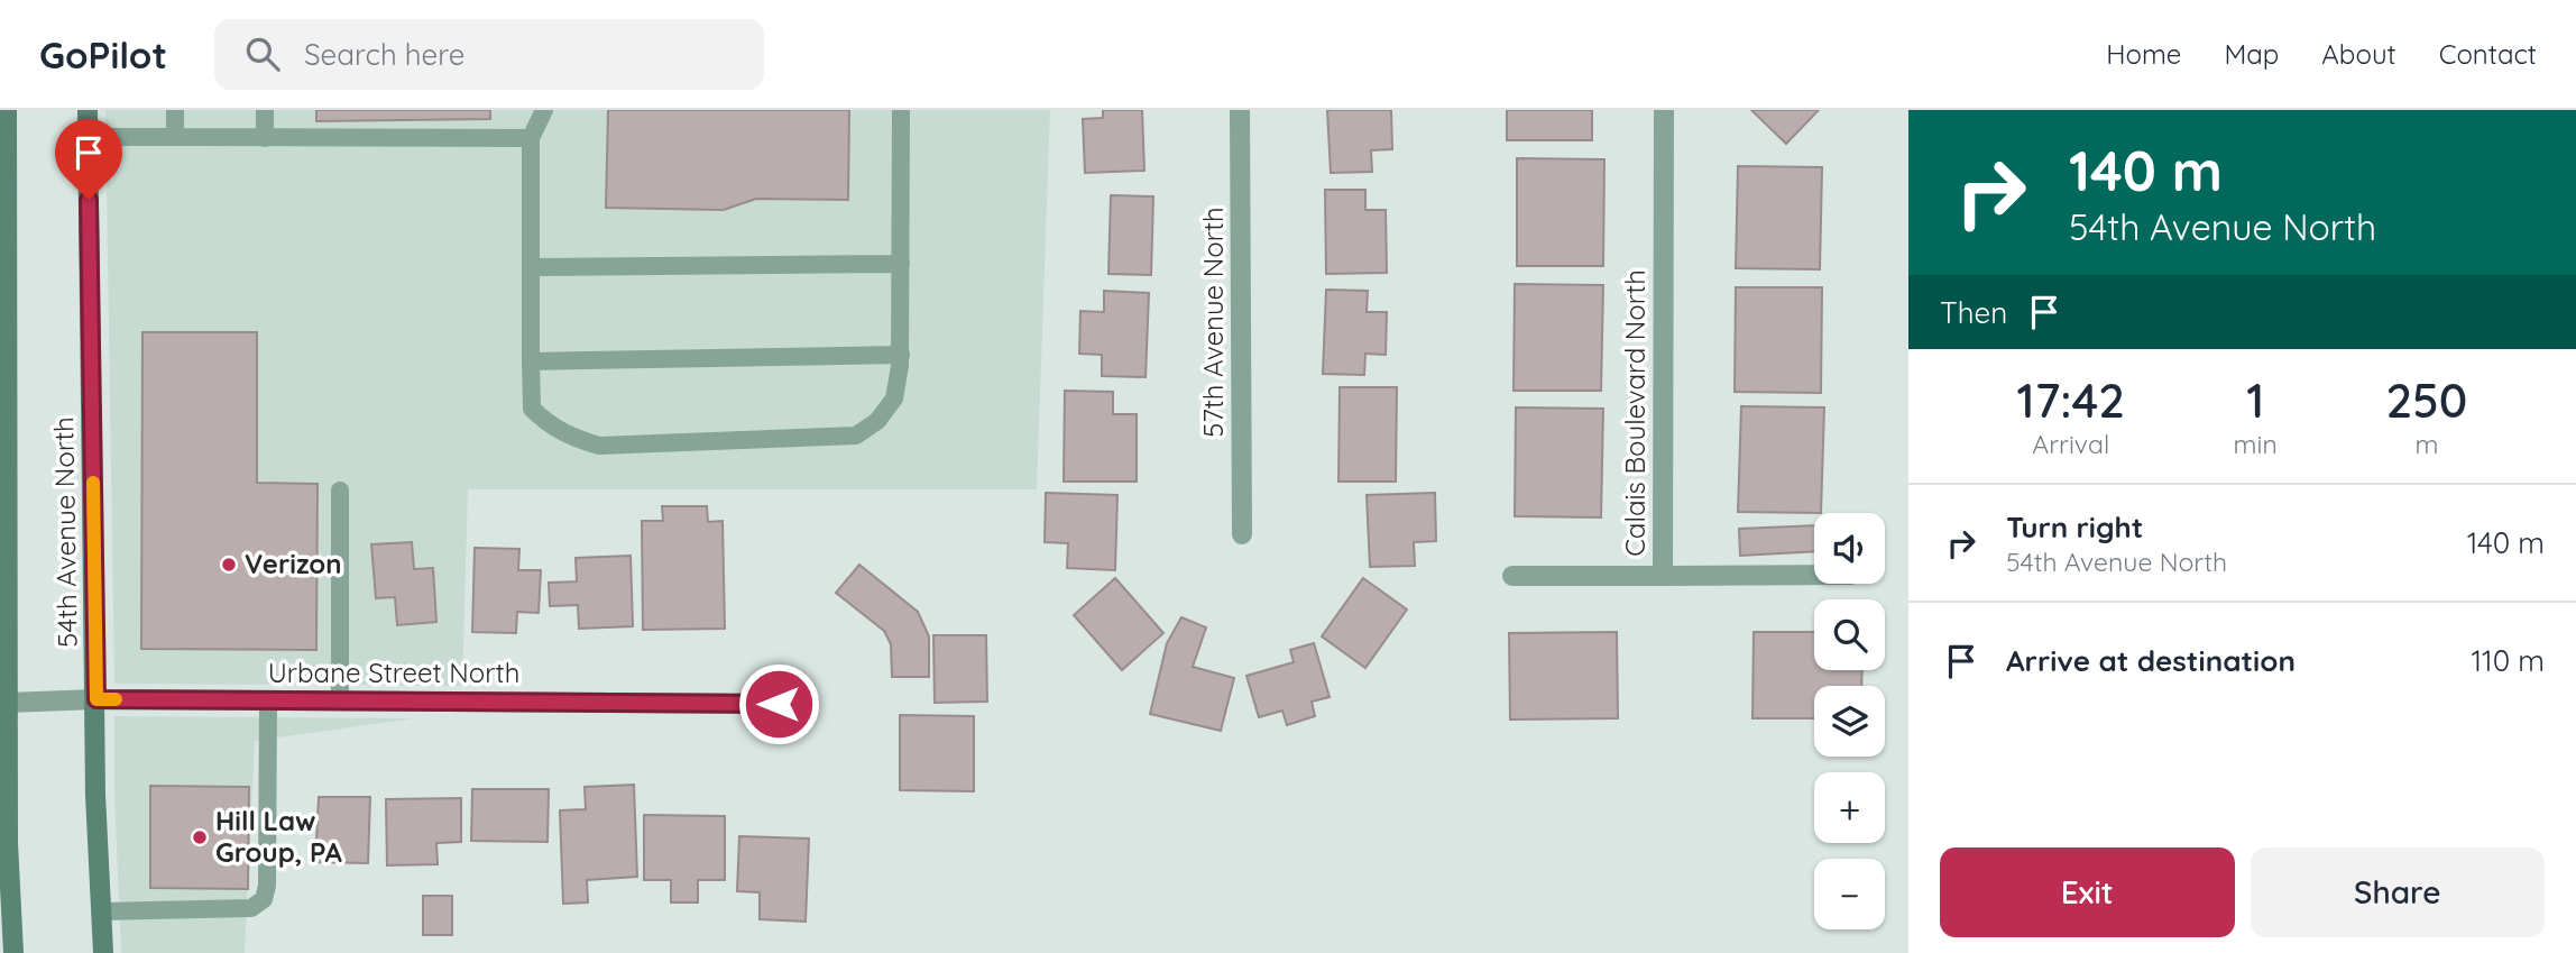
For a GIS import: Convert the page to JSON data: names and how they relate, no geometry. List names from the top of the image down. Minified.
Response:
{"streets":{"main road":["54th Avenue North"],"street":["57th Avenue North","Calais Boulevard North","Urbane Street North"]},"crossings":[["54th Avenue North","Urbane Street North"]],"places":["Verizon","Hill Law Group, PA"],"page":{"header":"GoPilot","search":"Search here","nav":["Home","Map","About","Contact"],"turn":["140 m","54th Avenue North"],"then":"Then","eta":["17:42","Arrival","1","min","250","m"],"list":[{"name":"Turn right","note":"54th Avenue North","value":"140 m"},{"name":"Arrive at destination","value":"110 m"}],"map_buttons":["+","−"],"buttons":["Exit","Share"]}}
